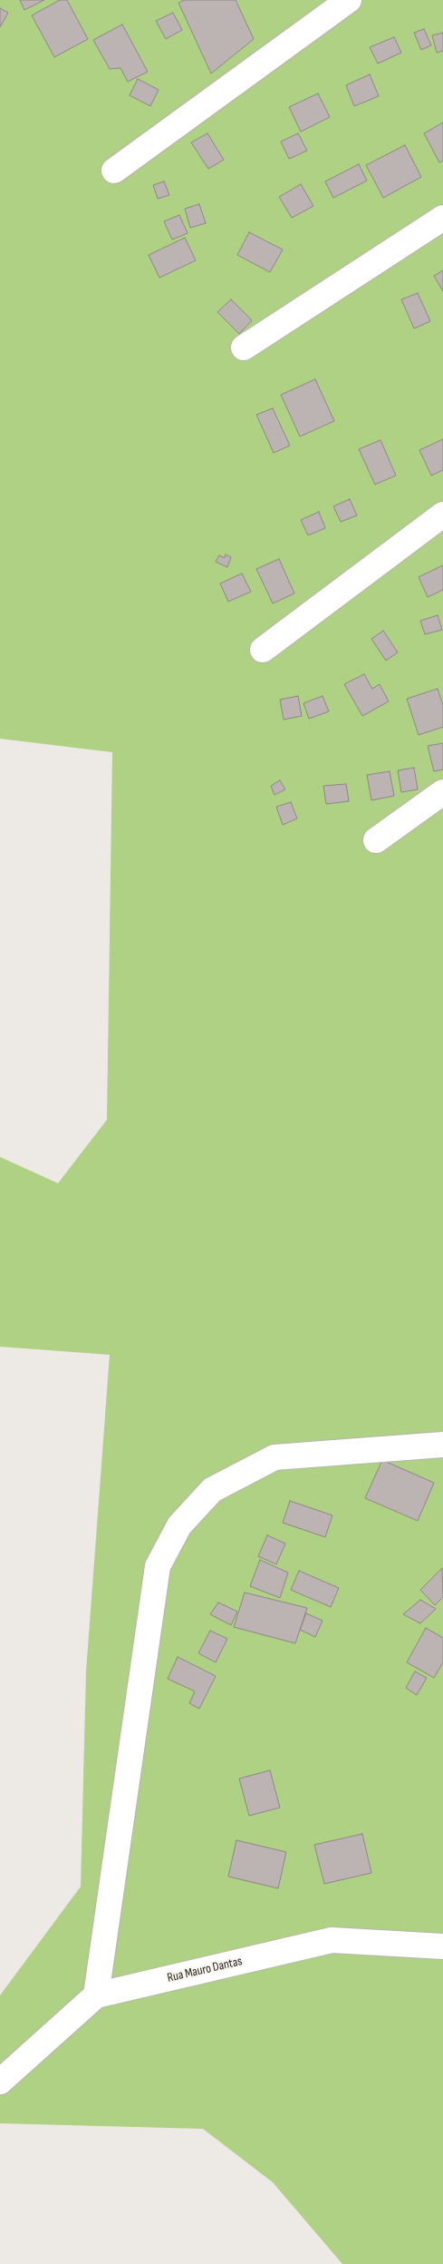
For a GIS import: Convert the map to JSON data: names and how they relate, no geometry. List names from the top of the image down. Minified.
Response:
{"streets":{"street":["Rua Mauro Dantas"]}}
